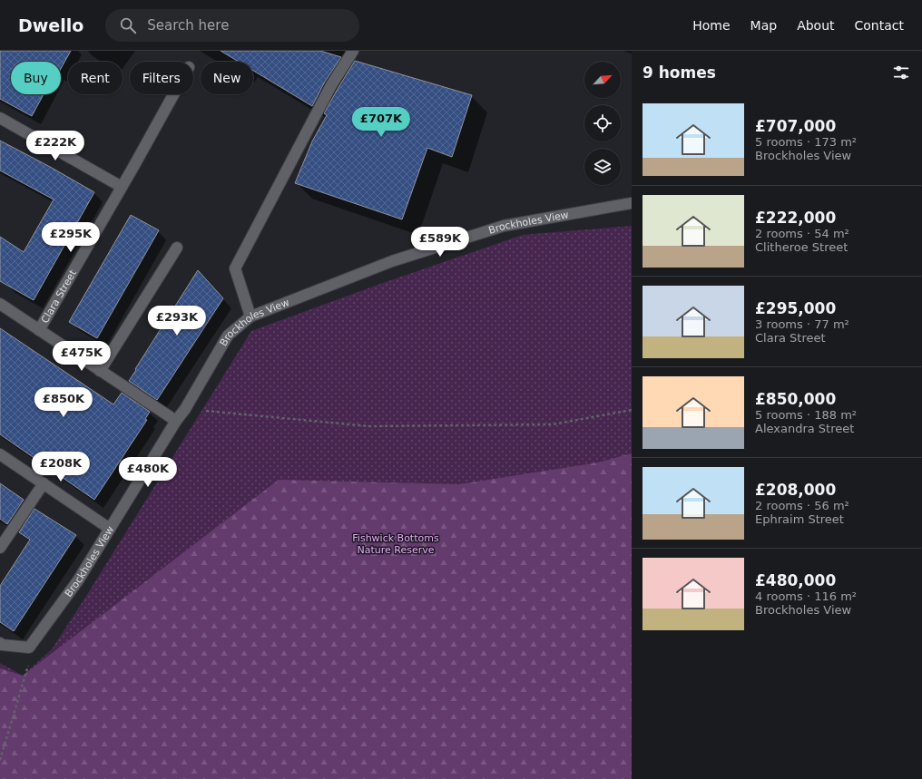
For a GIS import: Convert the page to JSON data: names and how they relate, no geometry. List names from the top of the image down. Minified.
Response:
{"streets":{"street":["Brockholes View","Clara Street"]},"parks":["Fishwick Bottoms Nature Reserve"],"north":"top right","page":{"header":"Dwello","search":"Search here","nav":["Home","Map","About","Contact"],"heading":"9 homes","chip":["Buy","Rent","Filters","New"],"list":[{"name":"£707,000","note":"5 rooms · 173 m² · Brockholes View"},{"name":"£222,000","note":"2 rooms · 54 m² · Clitheroe Street"},{"name":"£295,000","note":"3 rooms · 77 m² · Clara Street"},{"name":"£850,000","note":"5 rooms · 188 m² · Alexandra Street"},{"name":"£208,000","note":"2 rooms · 56 m² · Ephraim Street"},{"name":"£480,000","note":"4 rooms · 116 m² · Brockholes View"}],"price":["£707K","£222K","£295K","£589K","£293K","£475K","£850K","£208K","£480K"]}}
